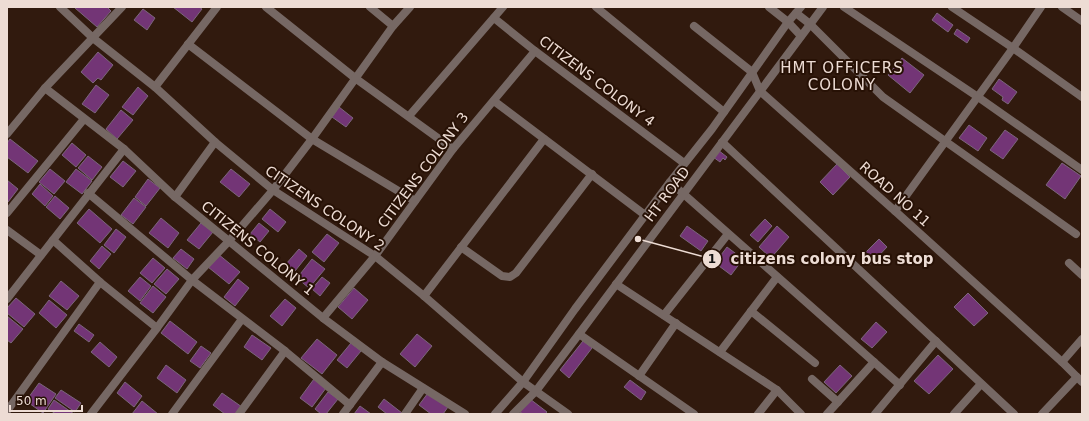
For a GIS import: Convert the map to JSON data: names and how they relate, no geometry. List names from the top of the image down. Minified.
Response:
{"streets":{"street":["CITIZENS COLONY 4","CITIZENS COLONY 3","HT ROAD","ROAD NO 11","CITIZENS COLONY 2","CITIZENS COLONY 1"]},"crossings":[["CITIZENS COLONY 4","CITIZENS COLONY 3"],["CITIZENS COLONY 4","HT ROAD"],["CITIZENS COLONY 3","CITIZENS COLONY 2"],["CITIZENS COLONY 3","CITIZENS COLONY 1"],["HT ROAD","ROAD NO 11"],["HT ROAD","CITIZENS COLONY 2"]],"districts":["HMT OFFICERS COLONY"],"places":["citizens colony bus stop"],"scale_bar":"50 m"}
